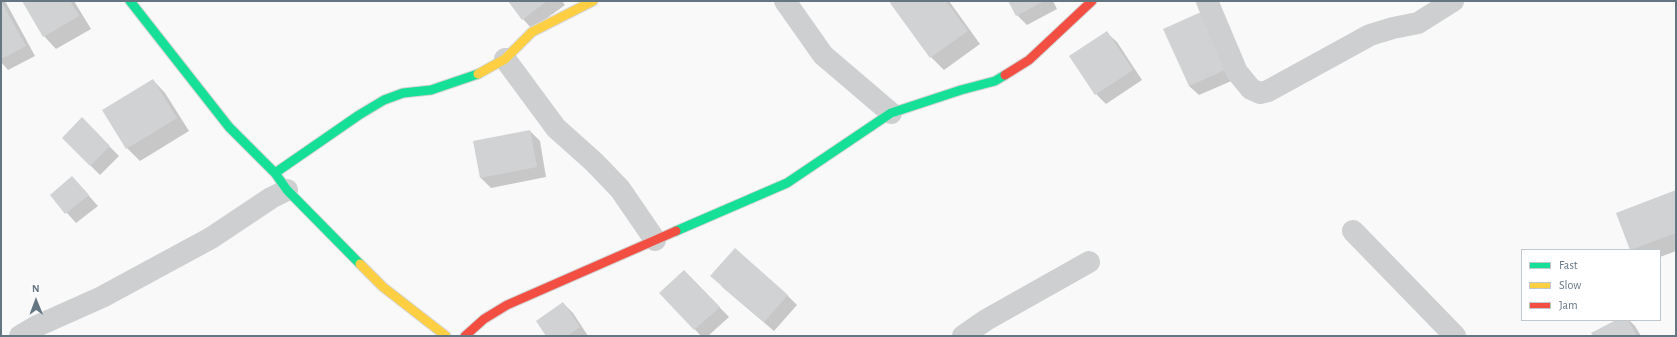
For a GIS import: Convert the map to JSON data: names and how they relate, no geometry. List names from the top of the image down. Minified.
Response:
{"legend":["Fast","Slow","Jam"],"north":"top"}
